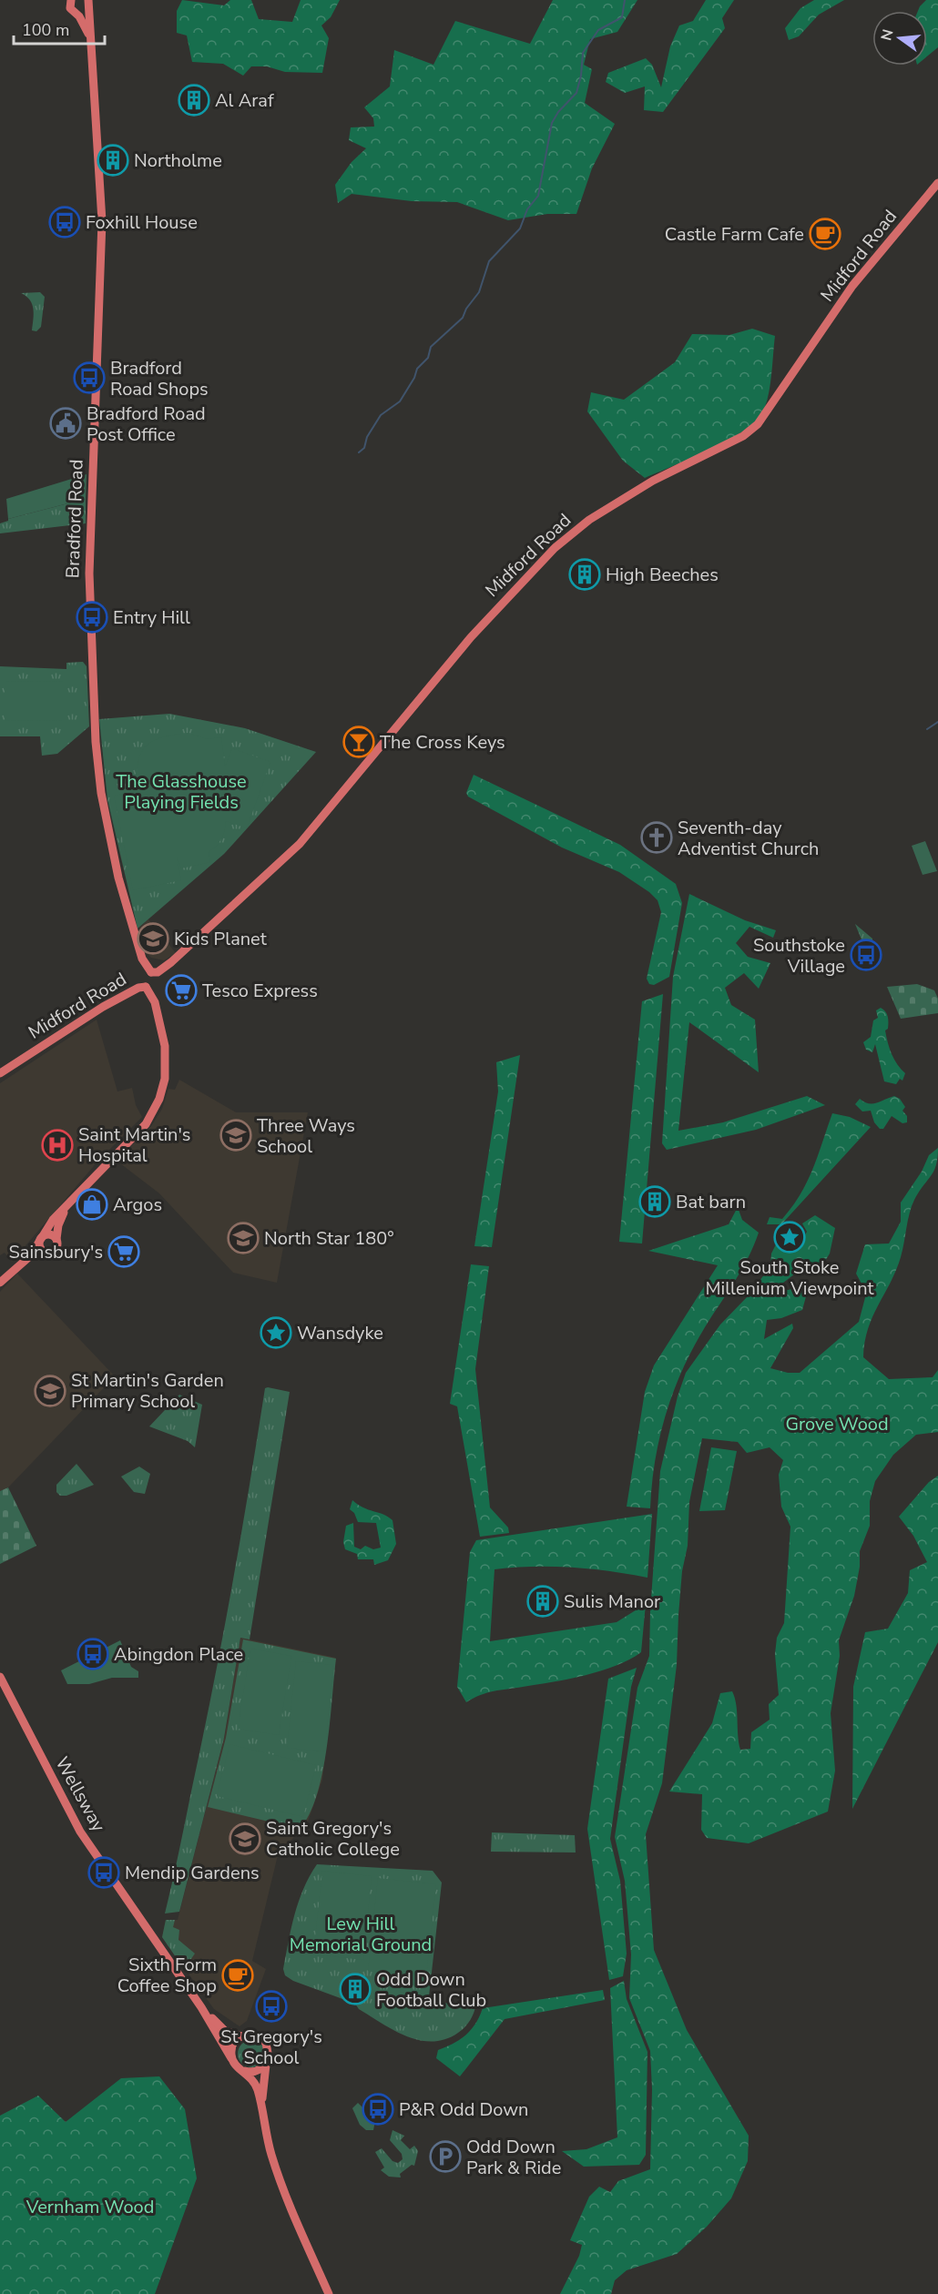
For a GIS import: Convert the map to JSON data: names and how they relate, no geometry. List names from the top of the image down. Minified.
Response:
{"streets":{"main road":["Midford Road","Bradford Road","Wellsway"]},"crossings":[["Midford Road","Bradford Road"]],"parks":["The Glasshouse Playing Fields","Grove Wood","Lew Hill Memorial Ground","Vernham Wood"],"places":{"building":["Al Araf","Northolme","High Beeches","Bat barn","Sulis Manor","Odd Down Football Club"],"bus stop":["Foxhill House","Bradford Road Shops","Entry Hill","Southstoke Village","Abingdon Place","Mendip Gardens","St Gregory's School","P&R Odd Down"],"cafe":["Castle Farm Cafe","Sixth Form Coffee Shop"],"public building":["Bradford Road Post Office"],"bar":["The Cross Keys"],"church":["Seventh-day Adventist Church"],"school or university":["Kids Planet","Three Ways School","North Star 180°","St Martin's Garden Primary School","Saint Gregory's Catholic College"],"supermarket":["Tesco Express","Sainsbury's"],"hospital":["Saint Martin's Hospital"],"shop":["Argos"],"place":["South Stoke Millenium Viewpoint","Wansdyke"],"parking":["Odd Down Park & Ride"]},"scale_bar":"100 m","north":"left"}
